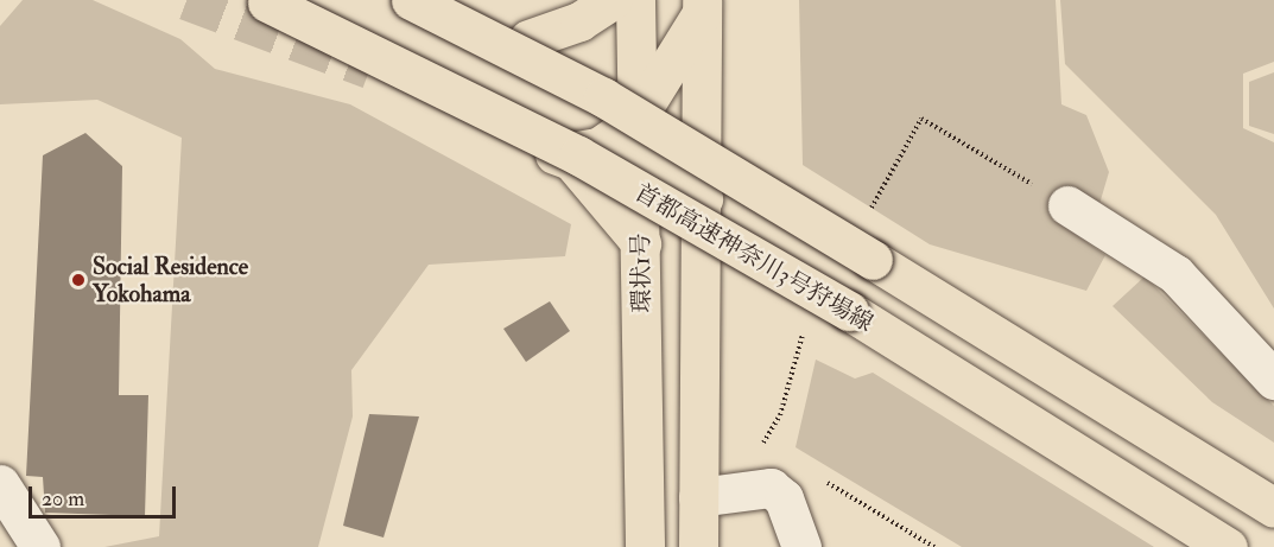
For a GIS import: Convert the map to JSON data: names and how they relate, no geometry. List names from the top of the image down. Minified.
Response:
{"streets":{"main road":["首都高速神奈川3号狩場線","環状1号"]},"places":["Social Residence Yokohama"],"scale_bar":"20 m"}
